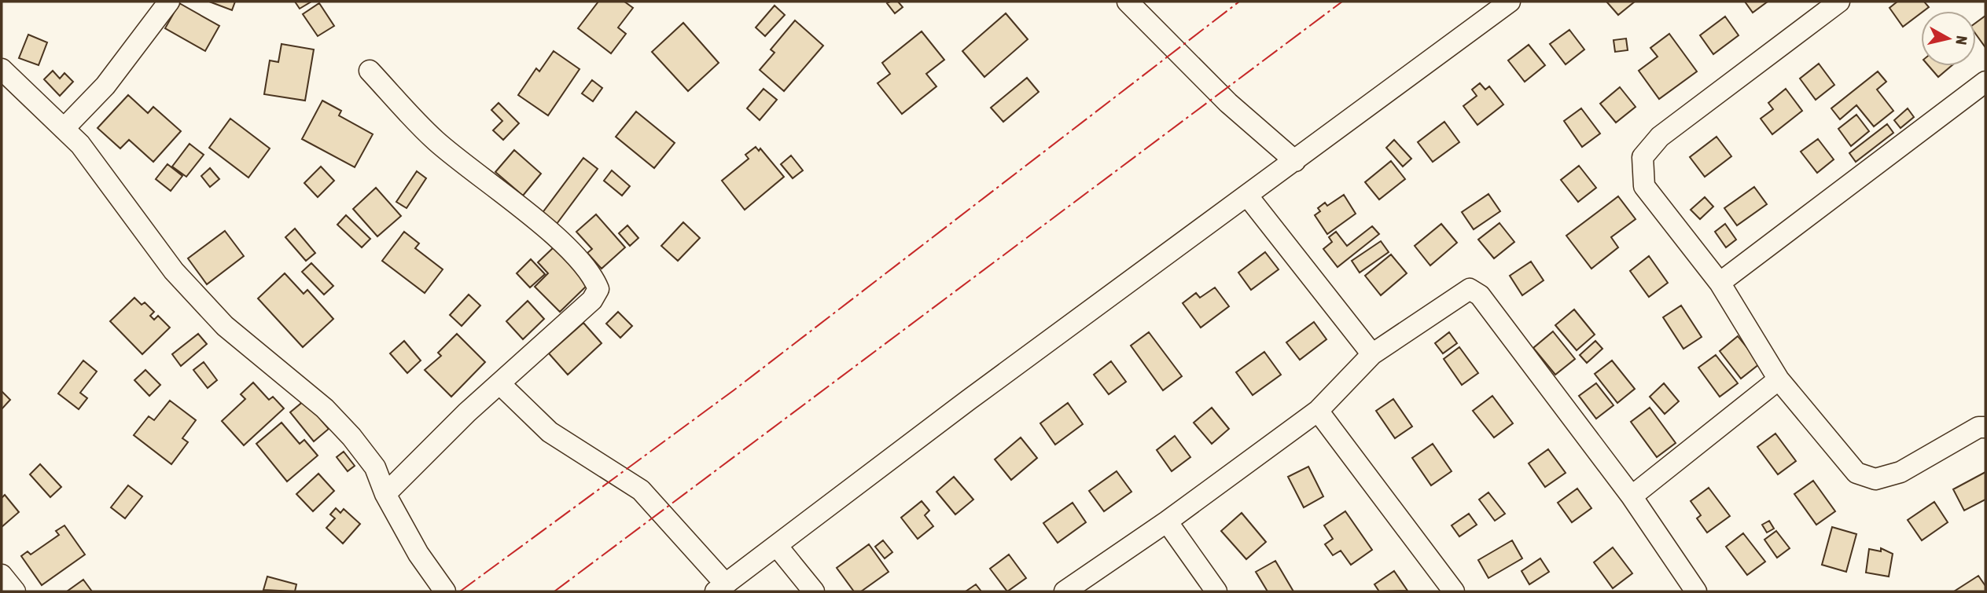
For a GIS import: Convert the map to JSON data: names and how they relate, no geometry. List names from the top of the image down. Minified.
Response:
{"north":"right"}
